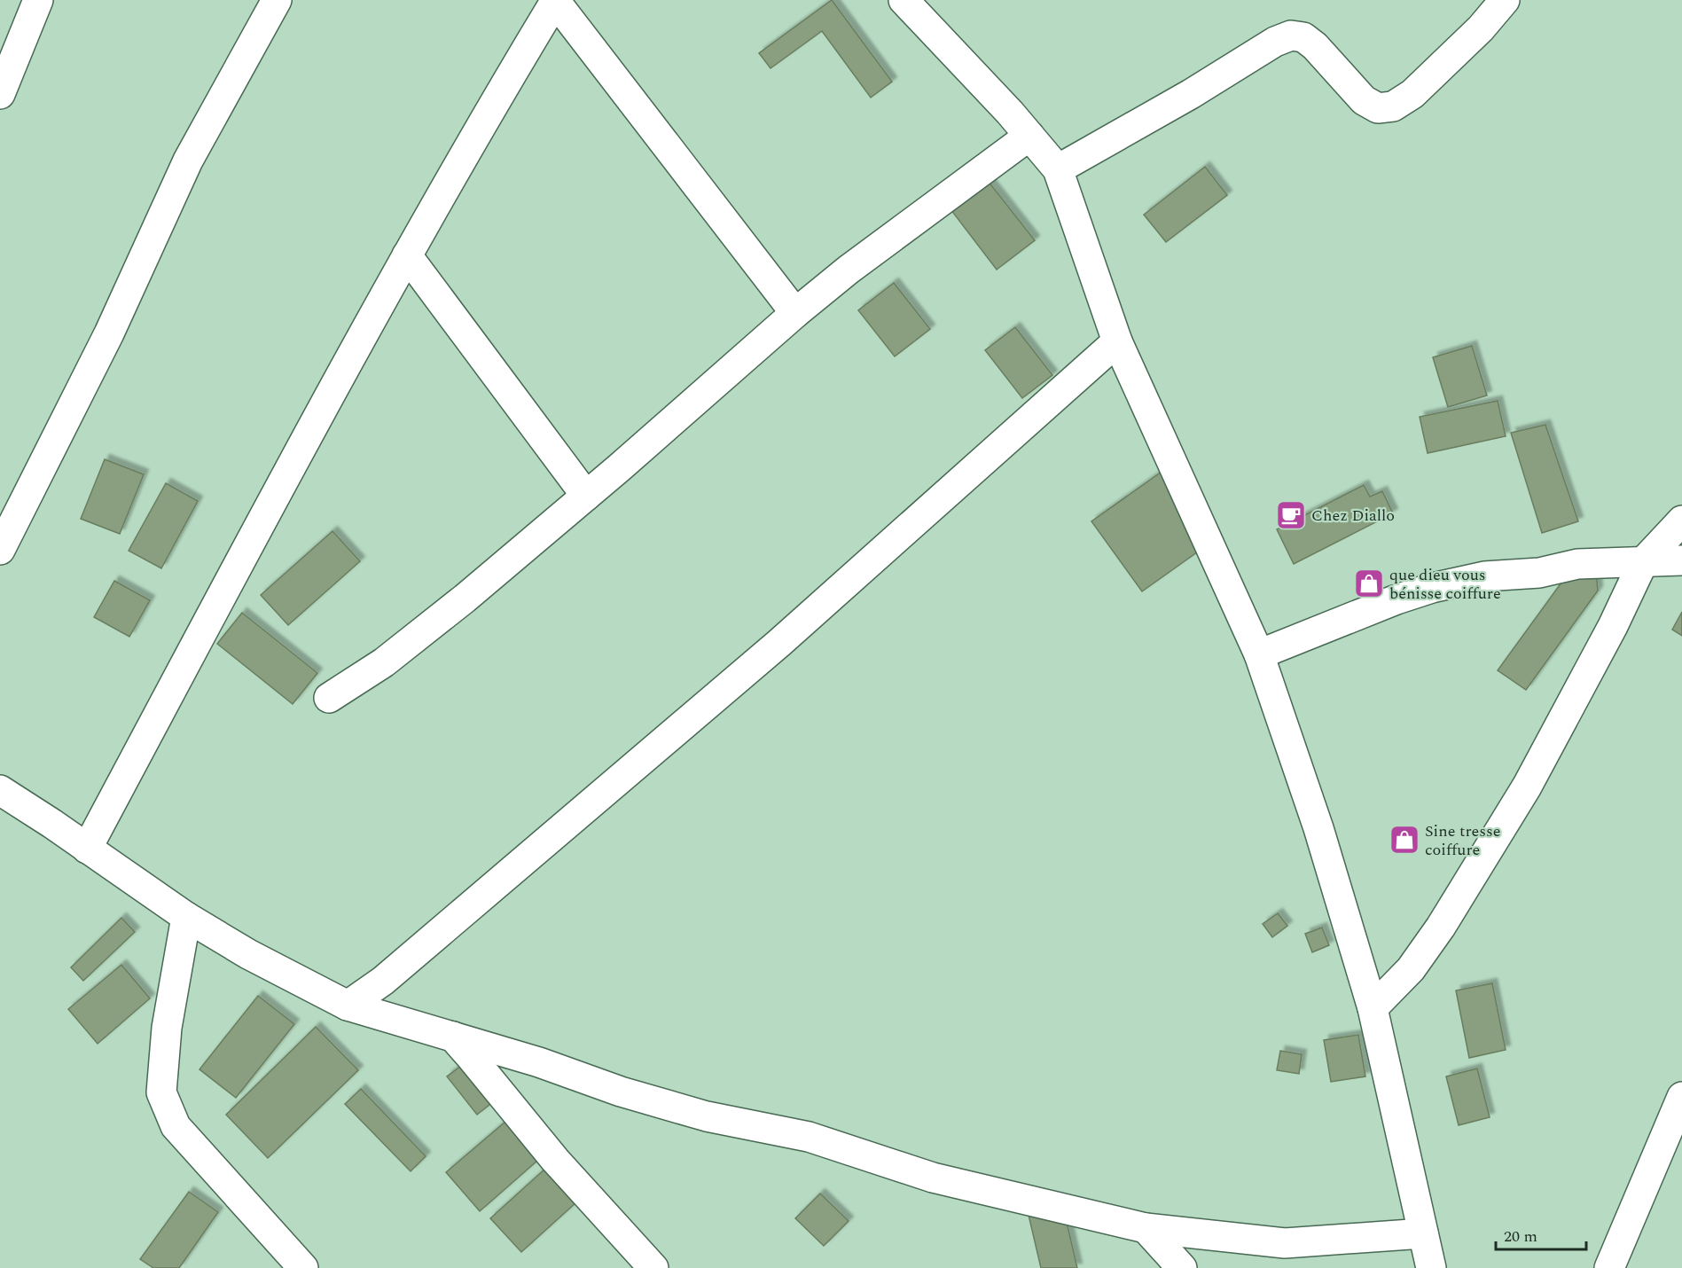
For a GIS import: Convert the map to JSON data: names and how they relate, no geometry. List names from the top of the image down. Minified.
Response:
{"places":{"cafe":["Chez Diallo"],"shop":["que dieu vous bénisse coiffure","Sine tresse coiffure"]},"scale_bar":"20 m"}
